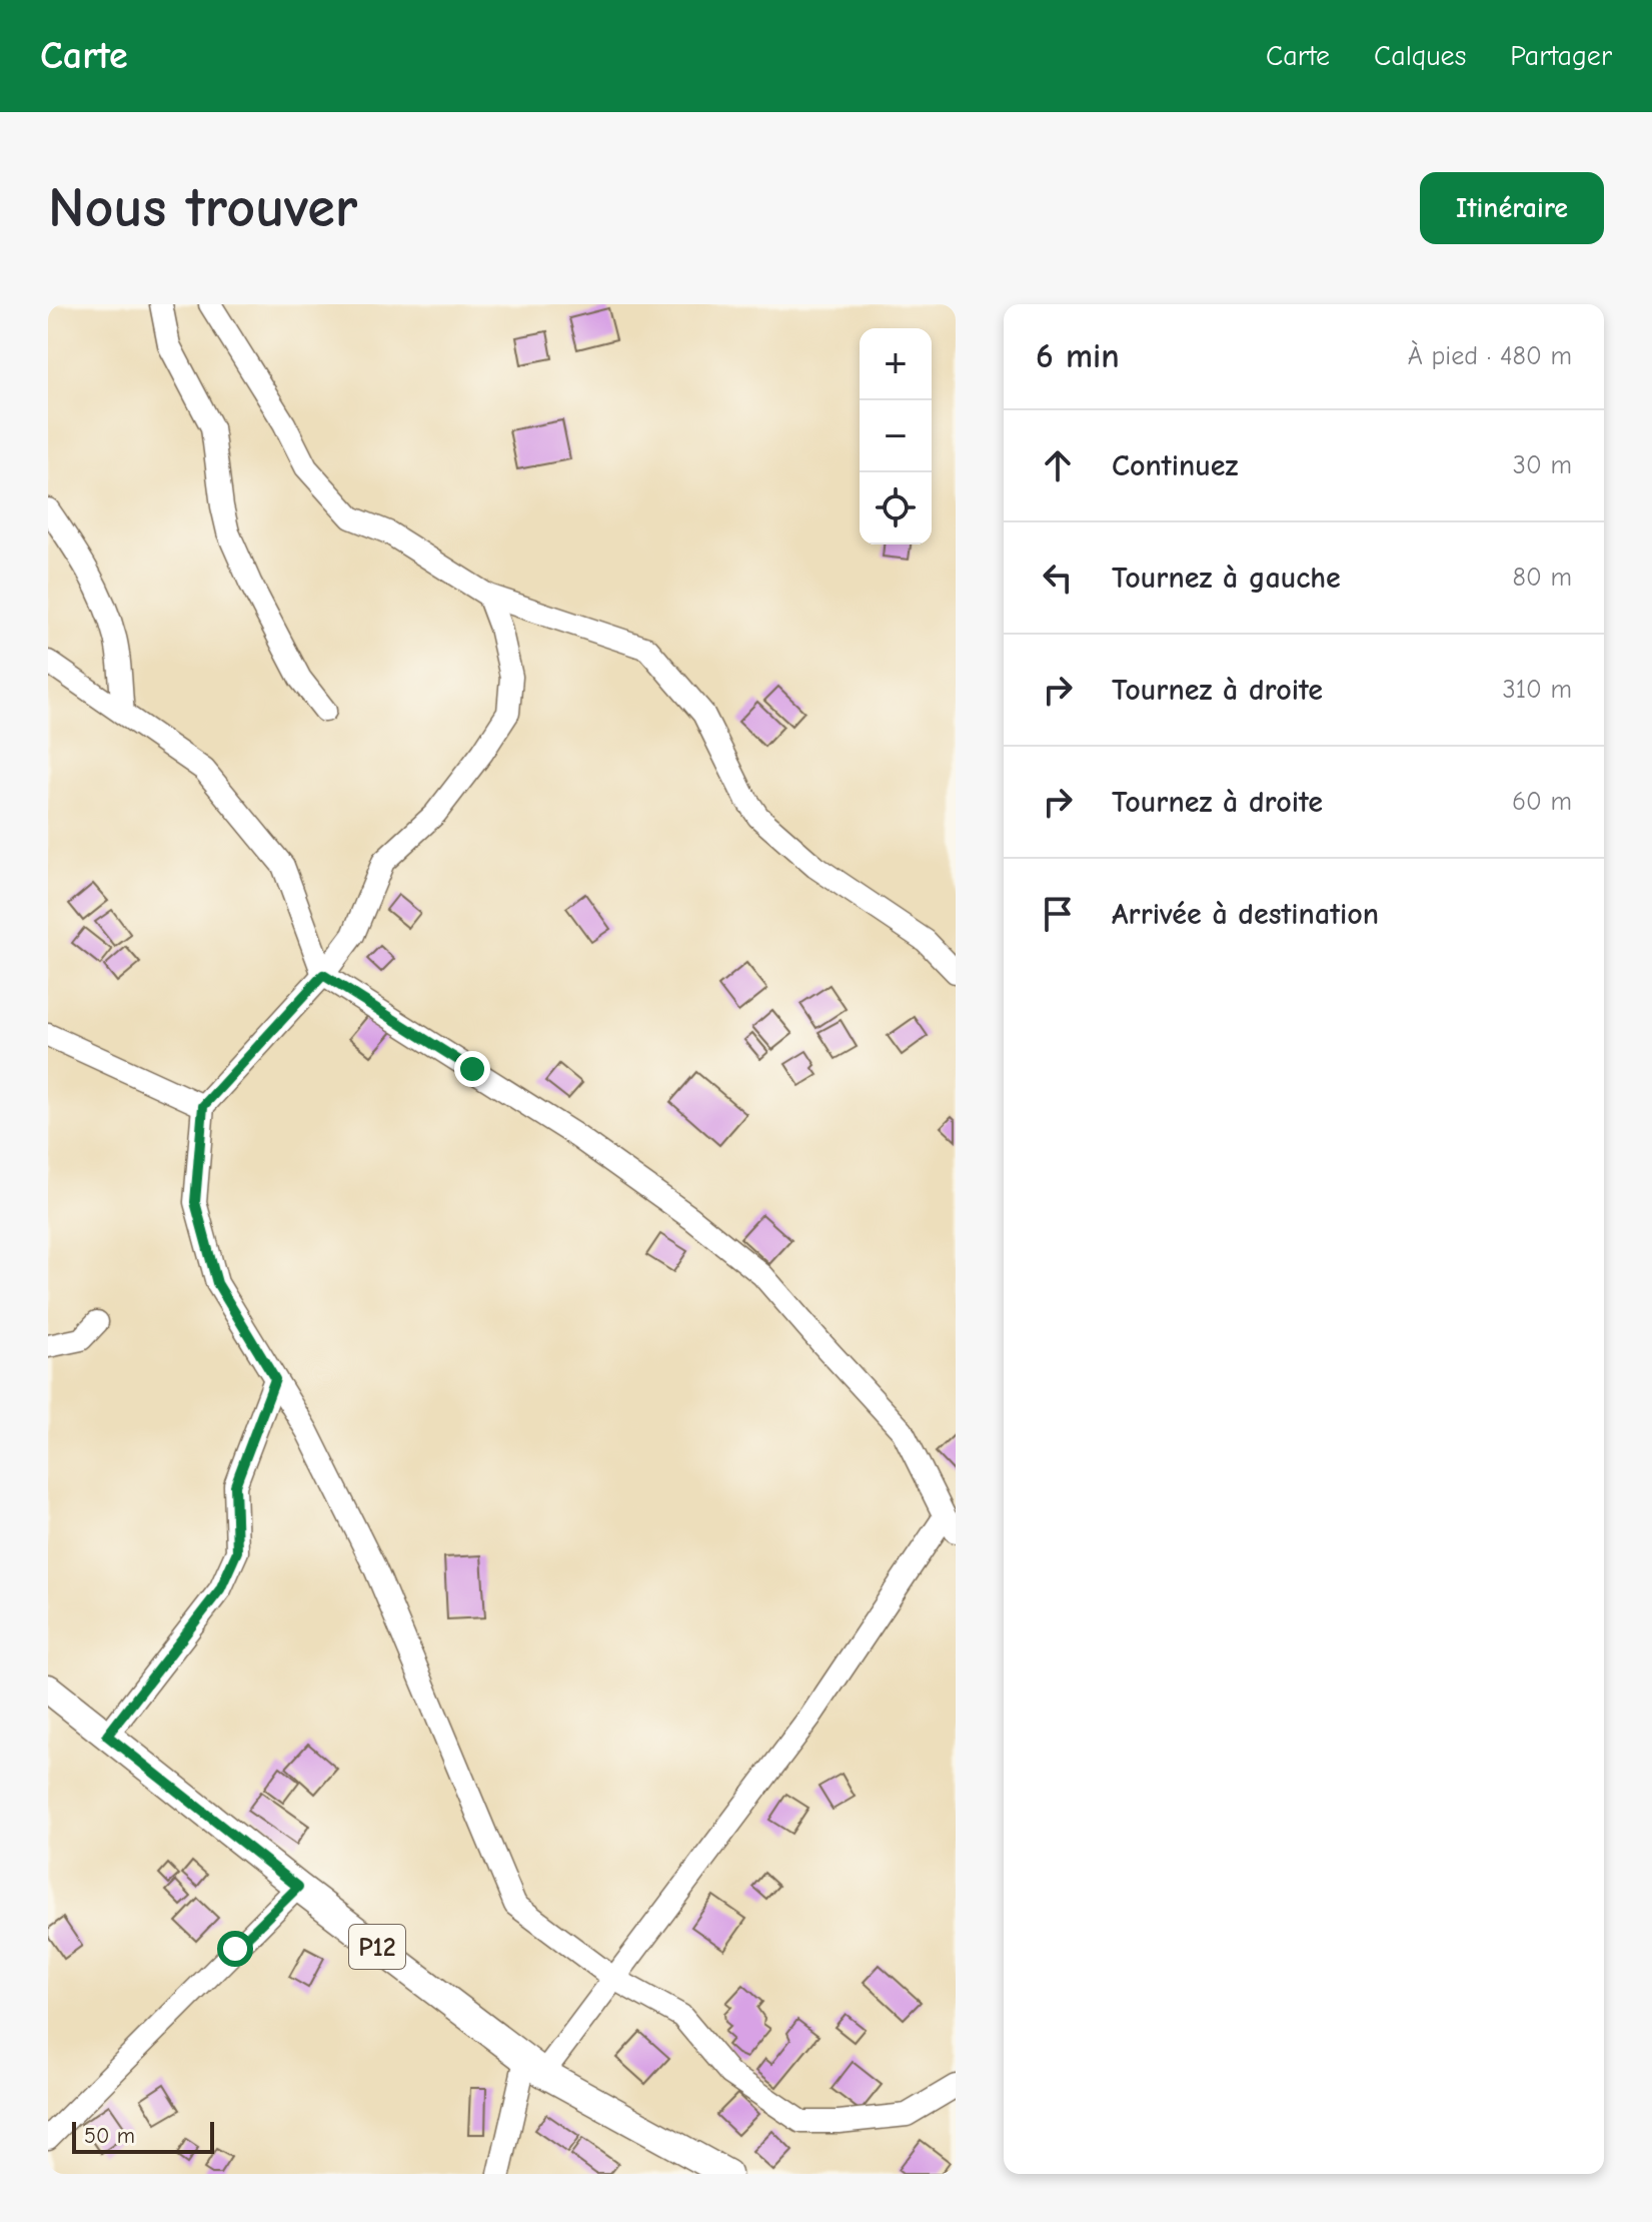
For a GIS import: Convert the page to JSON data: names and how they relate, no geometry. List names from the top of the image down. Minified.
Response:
{"streets":{"main road":["P12"]},"scale_bar":"50 m","page":{"header":"Carte","nav":["Carte","Calques","Partager"],"buttons":"Itinéraire","title":"Nous trouver","heading":["6 min","À pied · 480 m"],"map_buttons":["+","−"],"list":[["Continuez","30 m"],["Tournez à gauche","80 m"],["Tournez à droite","310 m"],["Tournez à droite","60 m"],"Arrivée à destination"],"scale":"50 m"}}
